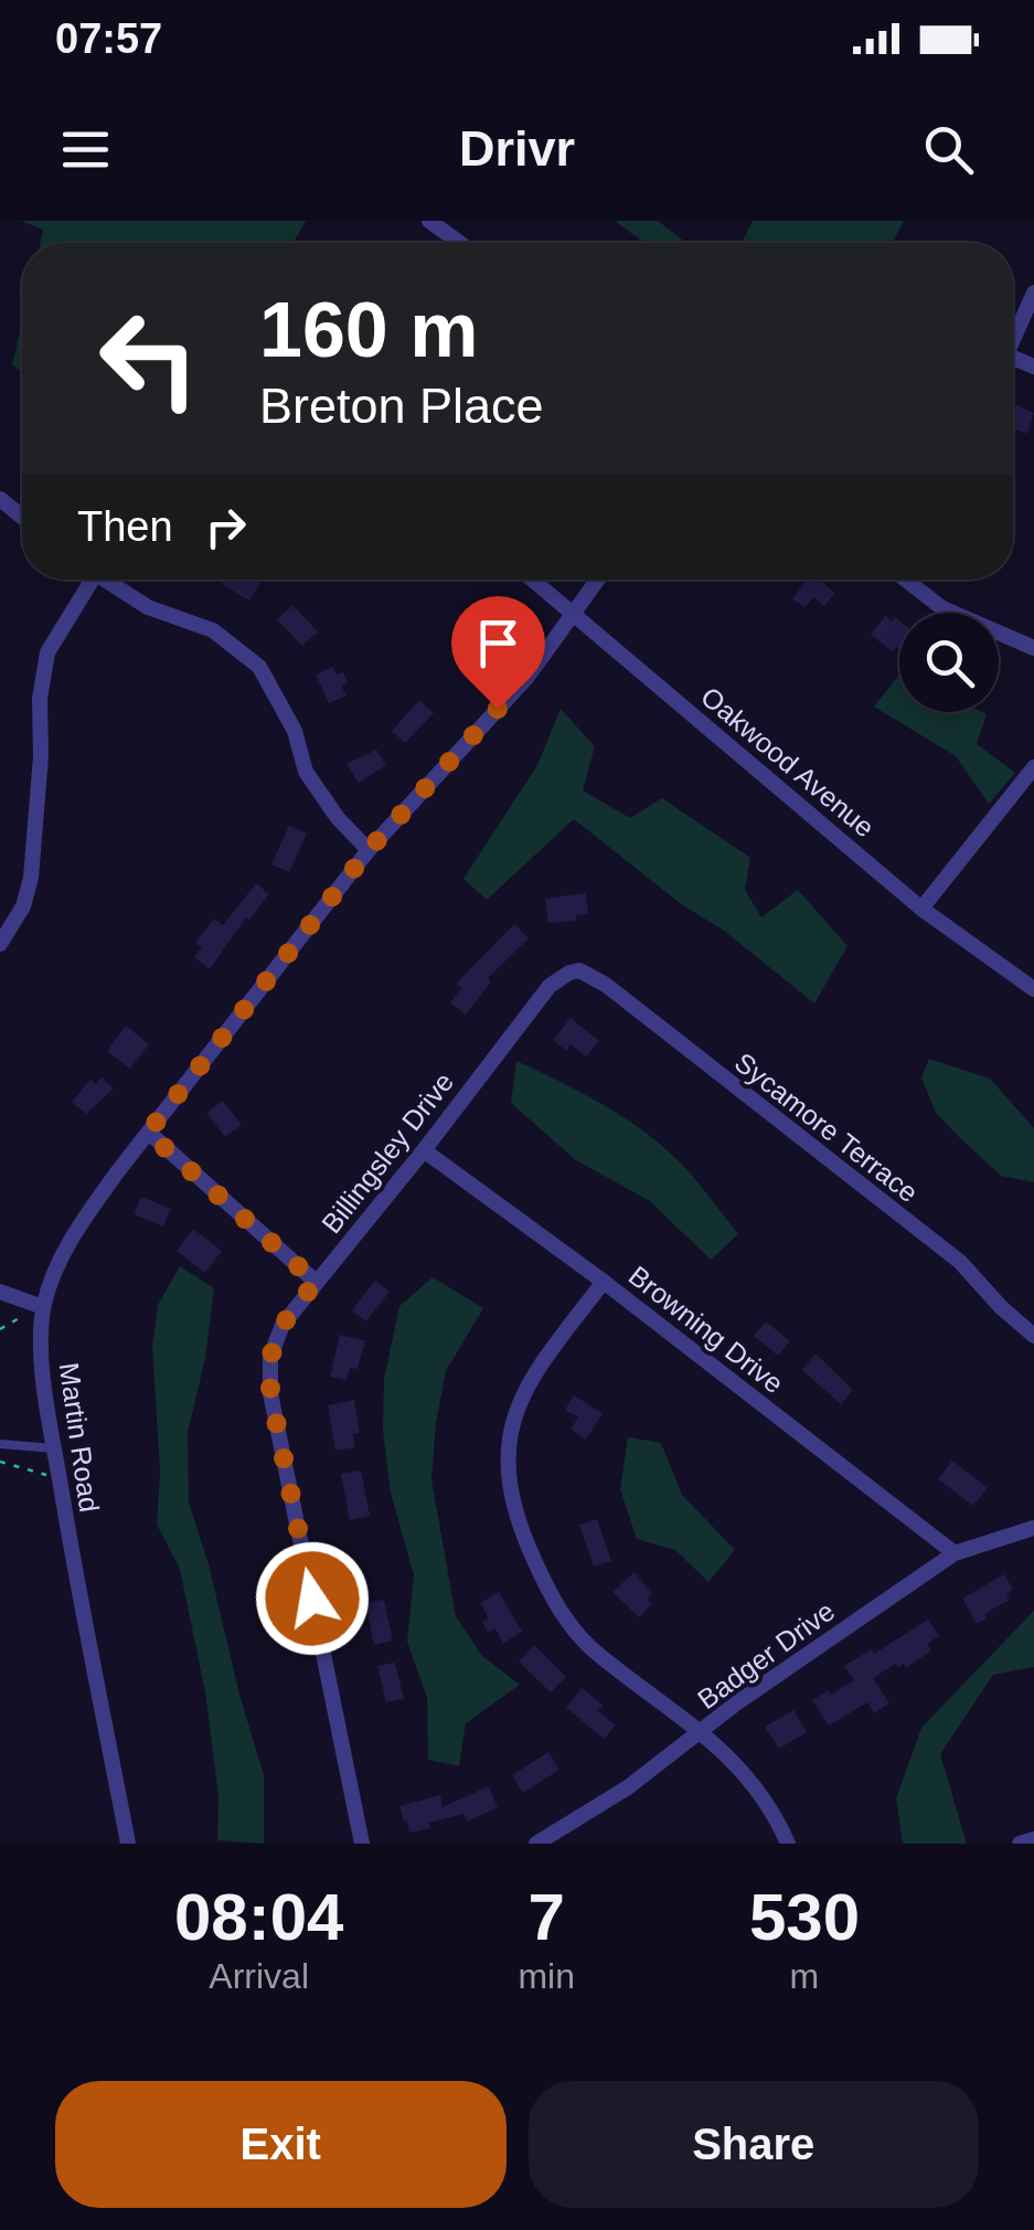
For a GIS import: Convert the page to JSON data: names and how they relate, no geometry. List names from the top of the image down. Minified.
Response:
{"streets":{"street":["Oakwood Avenue","Sycamore Terrace","Billingsley Drive","Browning Drive","Martin Road","Badger Drive"]},"crossings":[["Oakwood Avenue","Martin Road"],["Sycamore Terrace","Billingsley Drive"],["Billingsley Drive","Browning Drive"],["Browning Drive","Badger Drive"]],"page":{"status":"07:57","header":"Drivr","turn":["160 m","Breton Place"],"then":"Then","eta":["08:04","Arrival","7","min","530","m"],"buttons":["Exit","Share"]}}
